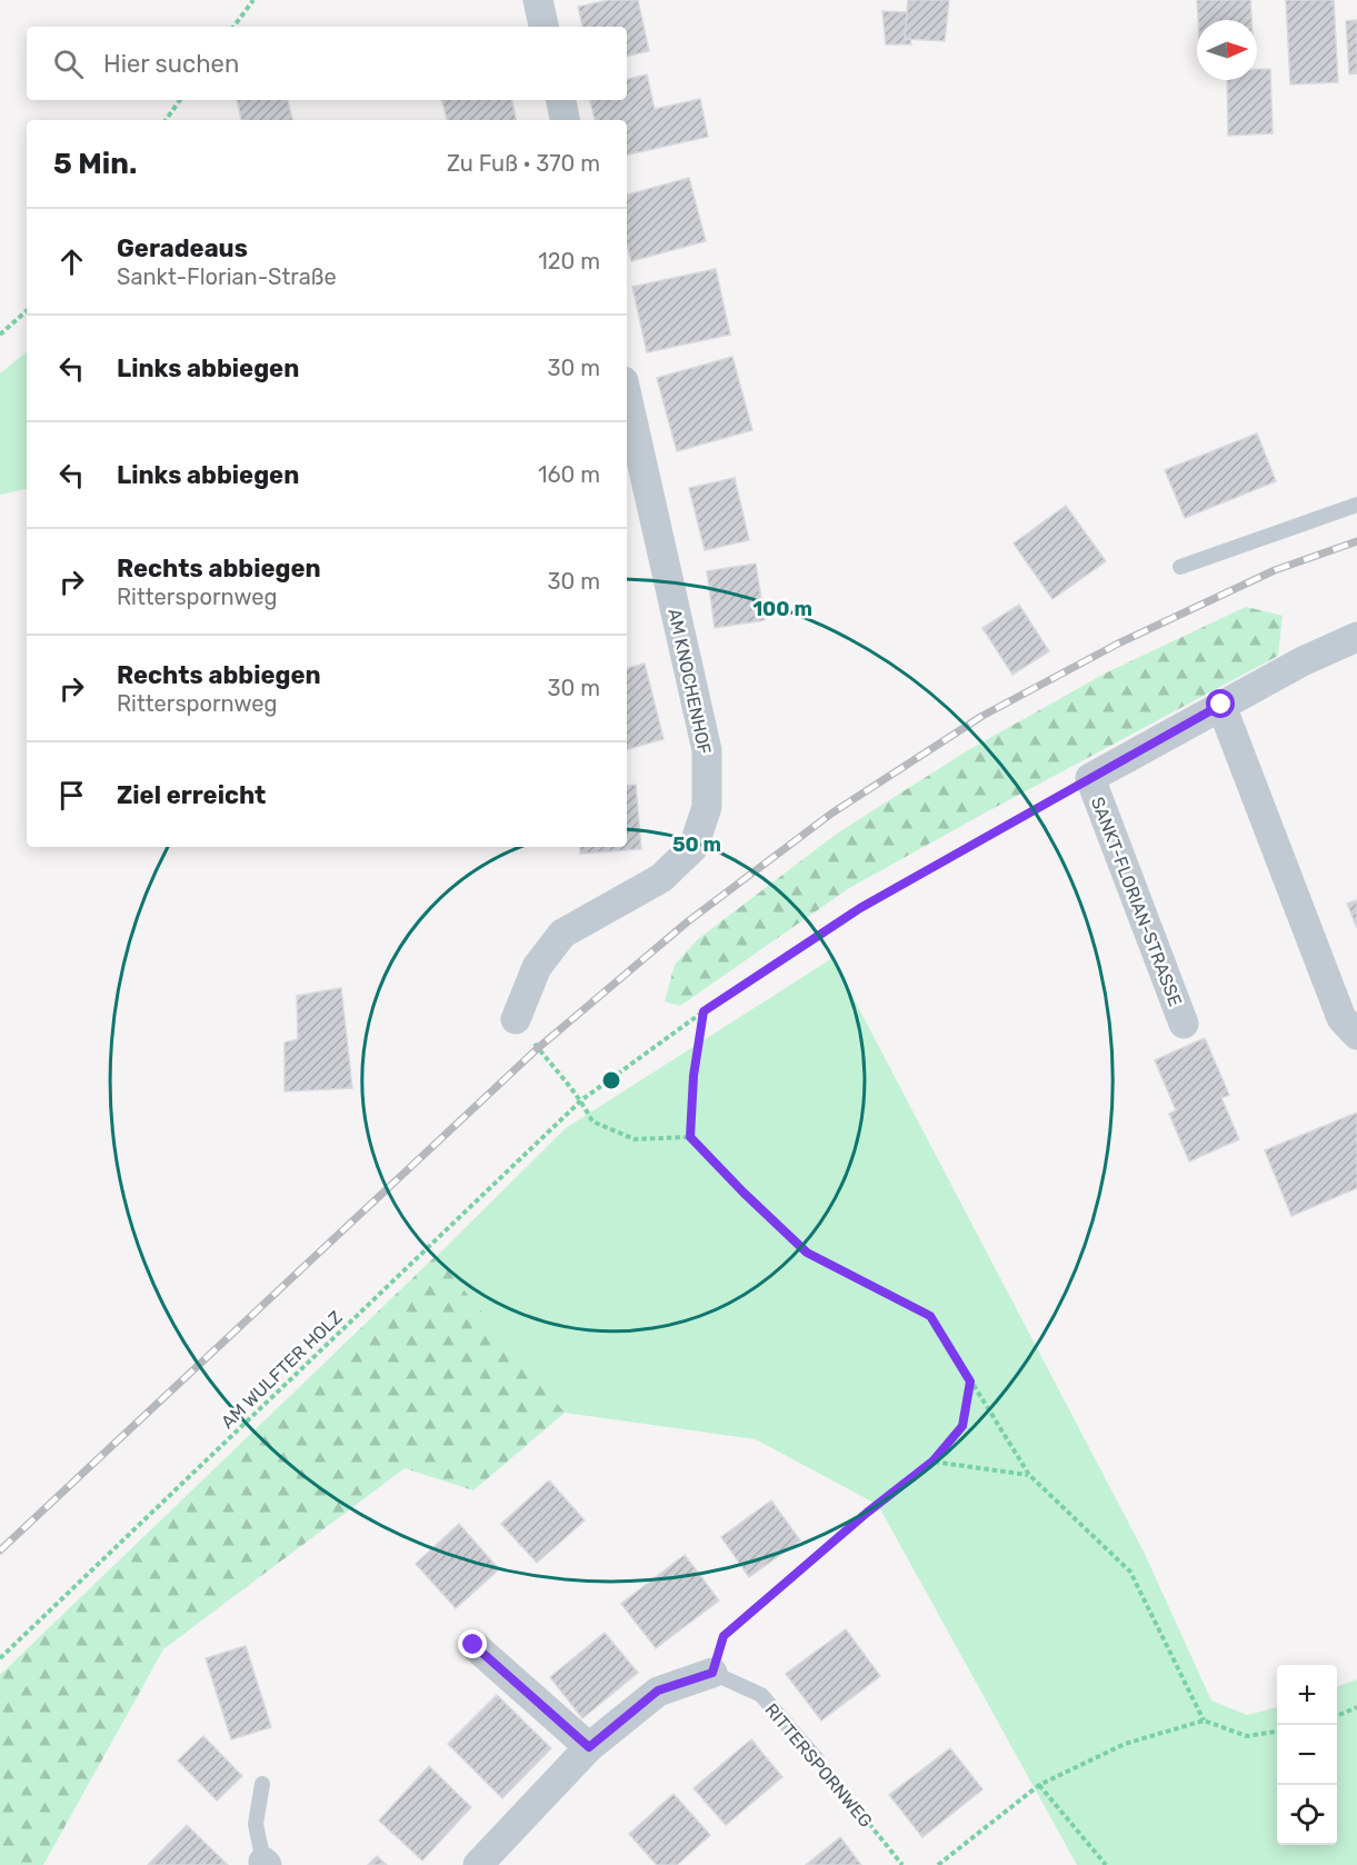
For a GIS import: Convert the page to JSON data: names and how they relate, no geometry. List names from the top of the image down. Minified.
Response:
{"streets":{"street":["AM KNOCHENHOF","SANKT-FLORIAN-STRASSE"],"lane":["RITTERSPORNWEG"],"path":["AM WULFTER HOLZ"]},"crossings":[["SANKT-FLORIAN-STRASSE","AM WULFTER HOLZ"]],"north":"right","page":{"search":"Hier suchen","heading":["5 Min.","Zu Fuß · 370 m"],"list":[["Geradeaus","Sankt-Florian-Straße","120 m"],["Links abbiegen","30 m"],["Links abbiegen","160 m"],["Rechts abbiegen","Ritterspornweg","30 m"],["Rechts abbiegen","Ritterspornweg","30 m"],"Ziel erreicht"],"map_buttons":["+","−"]},"rings":["100 m","50 m"]}
